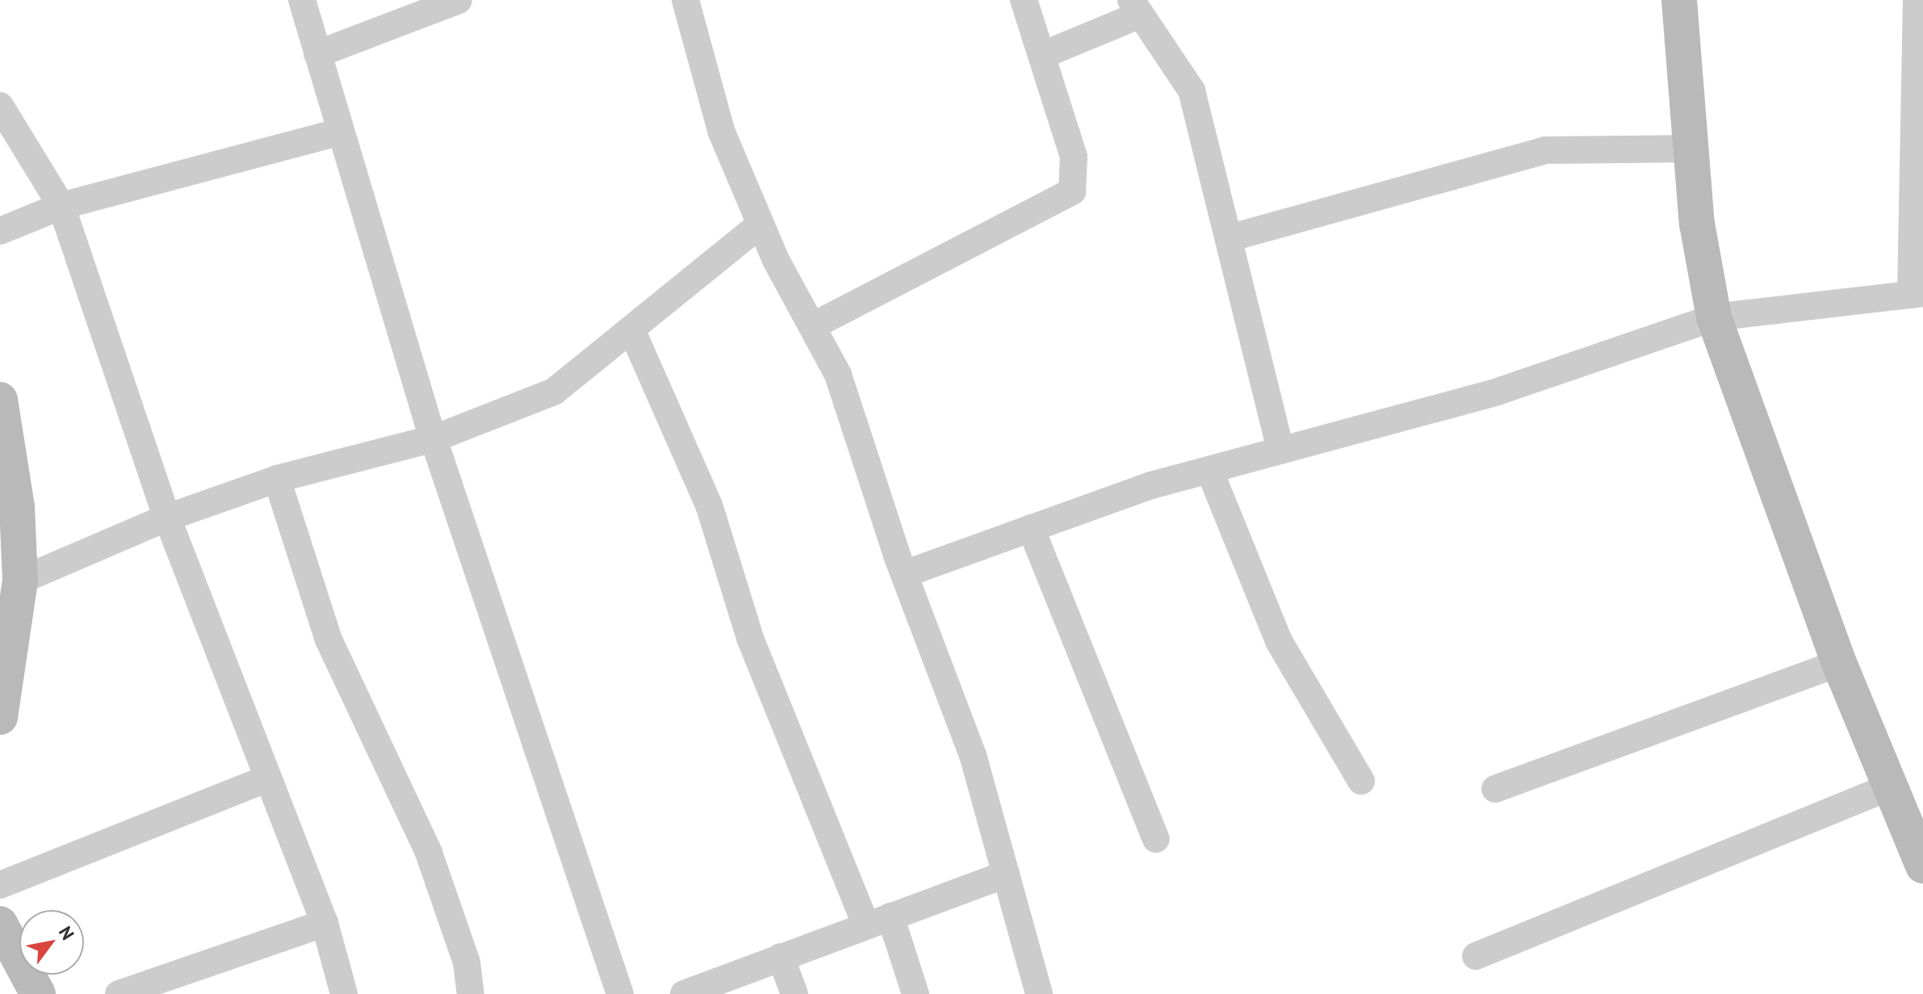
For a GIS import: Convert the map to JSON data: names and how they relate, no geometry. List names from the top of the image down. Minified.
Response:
{"north":"top right"}
